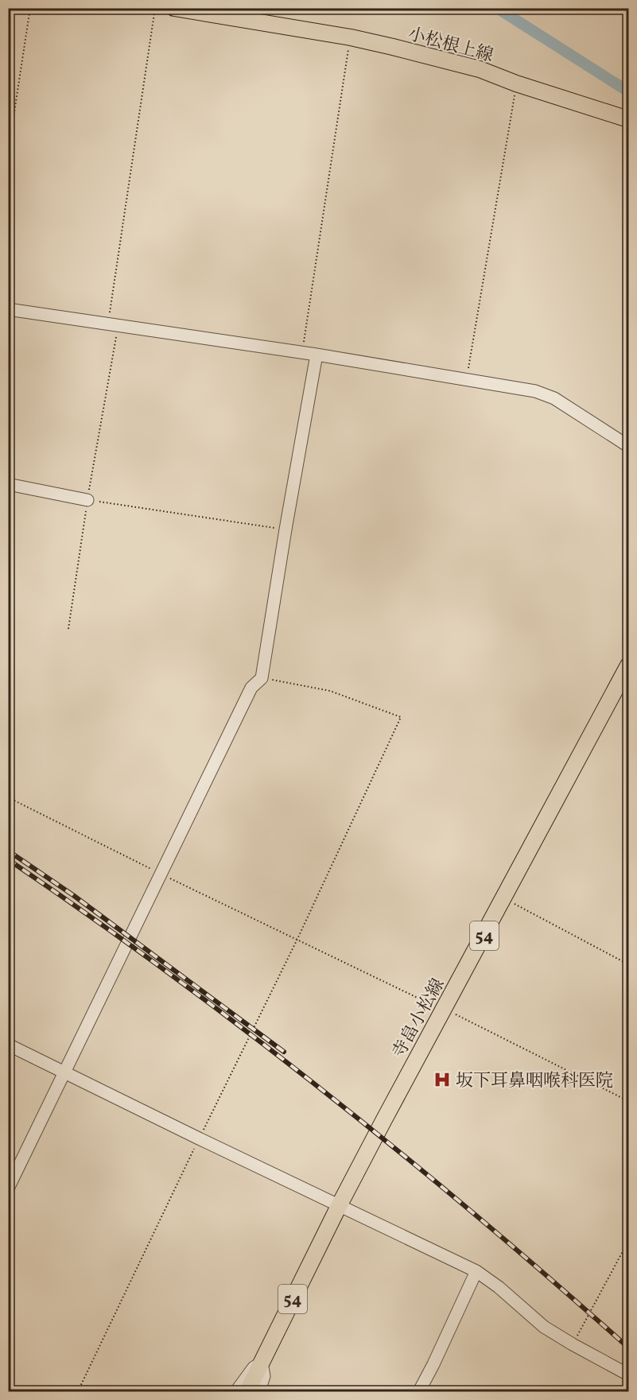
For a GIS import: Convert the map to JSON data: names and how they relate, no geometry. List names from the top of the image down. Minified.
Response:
{"streets":{"main road":["小松根上線","54","寺畠小松線"]},"places":{"hospital":["坂下耳鼻咽喉科医院"]}}
